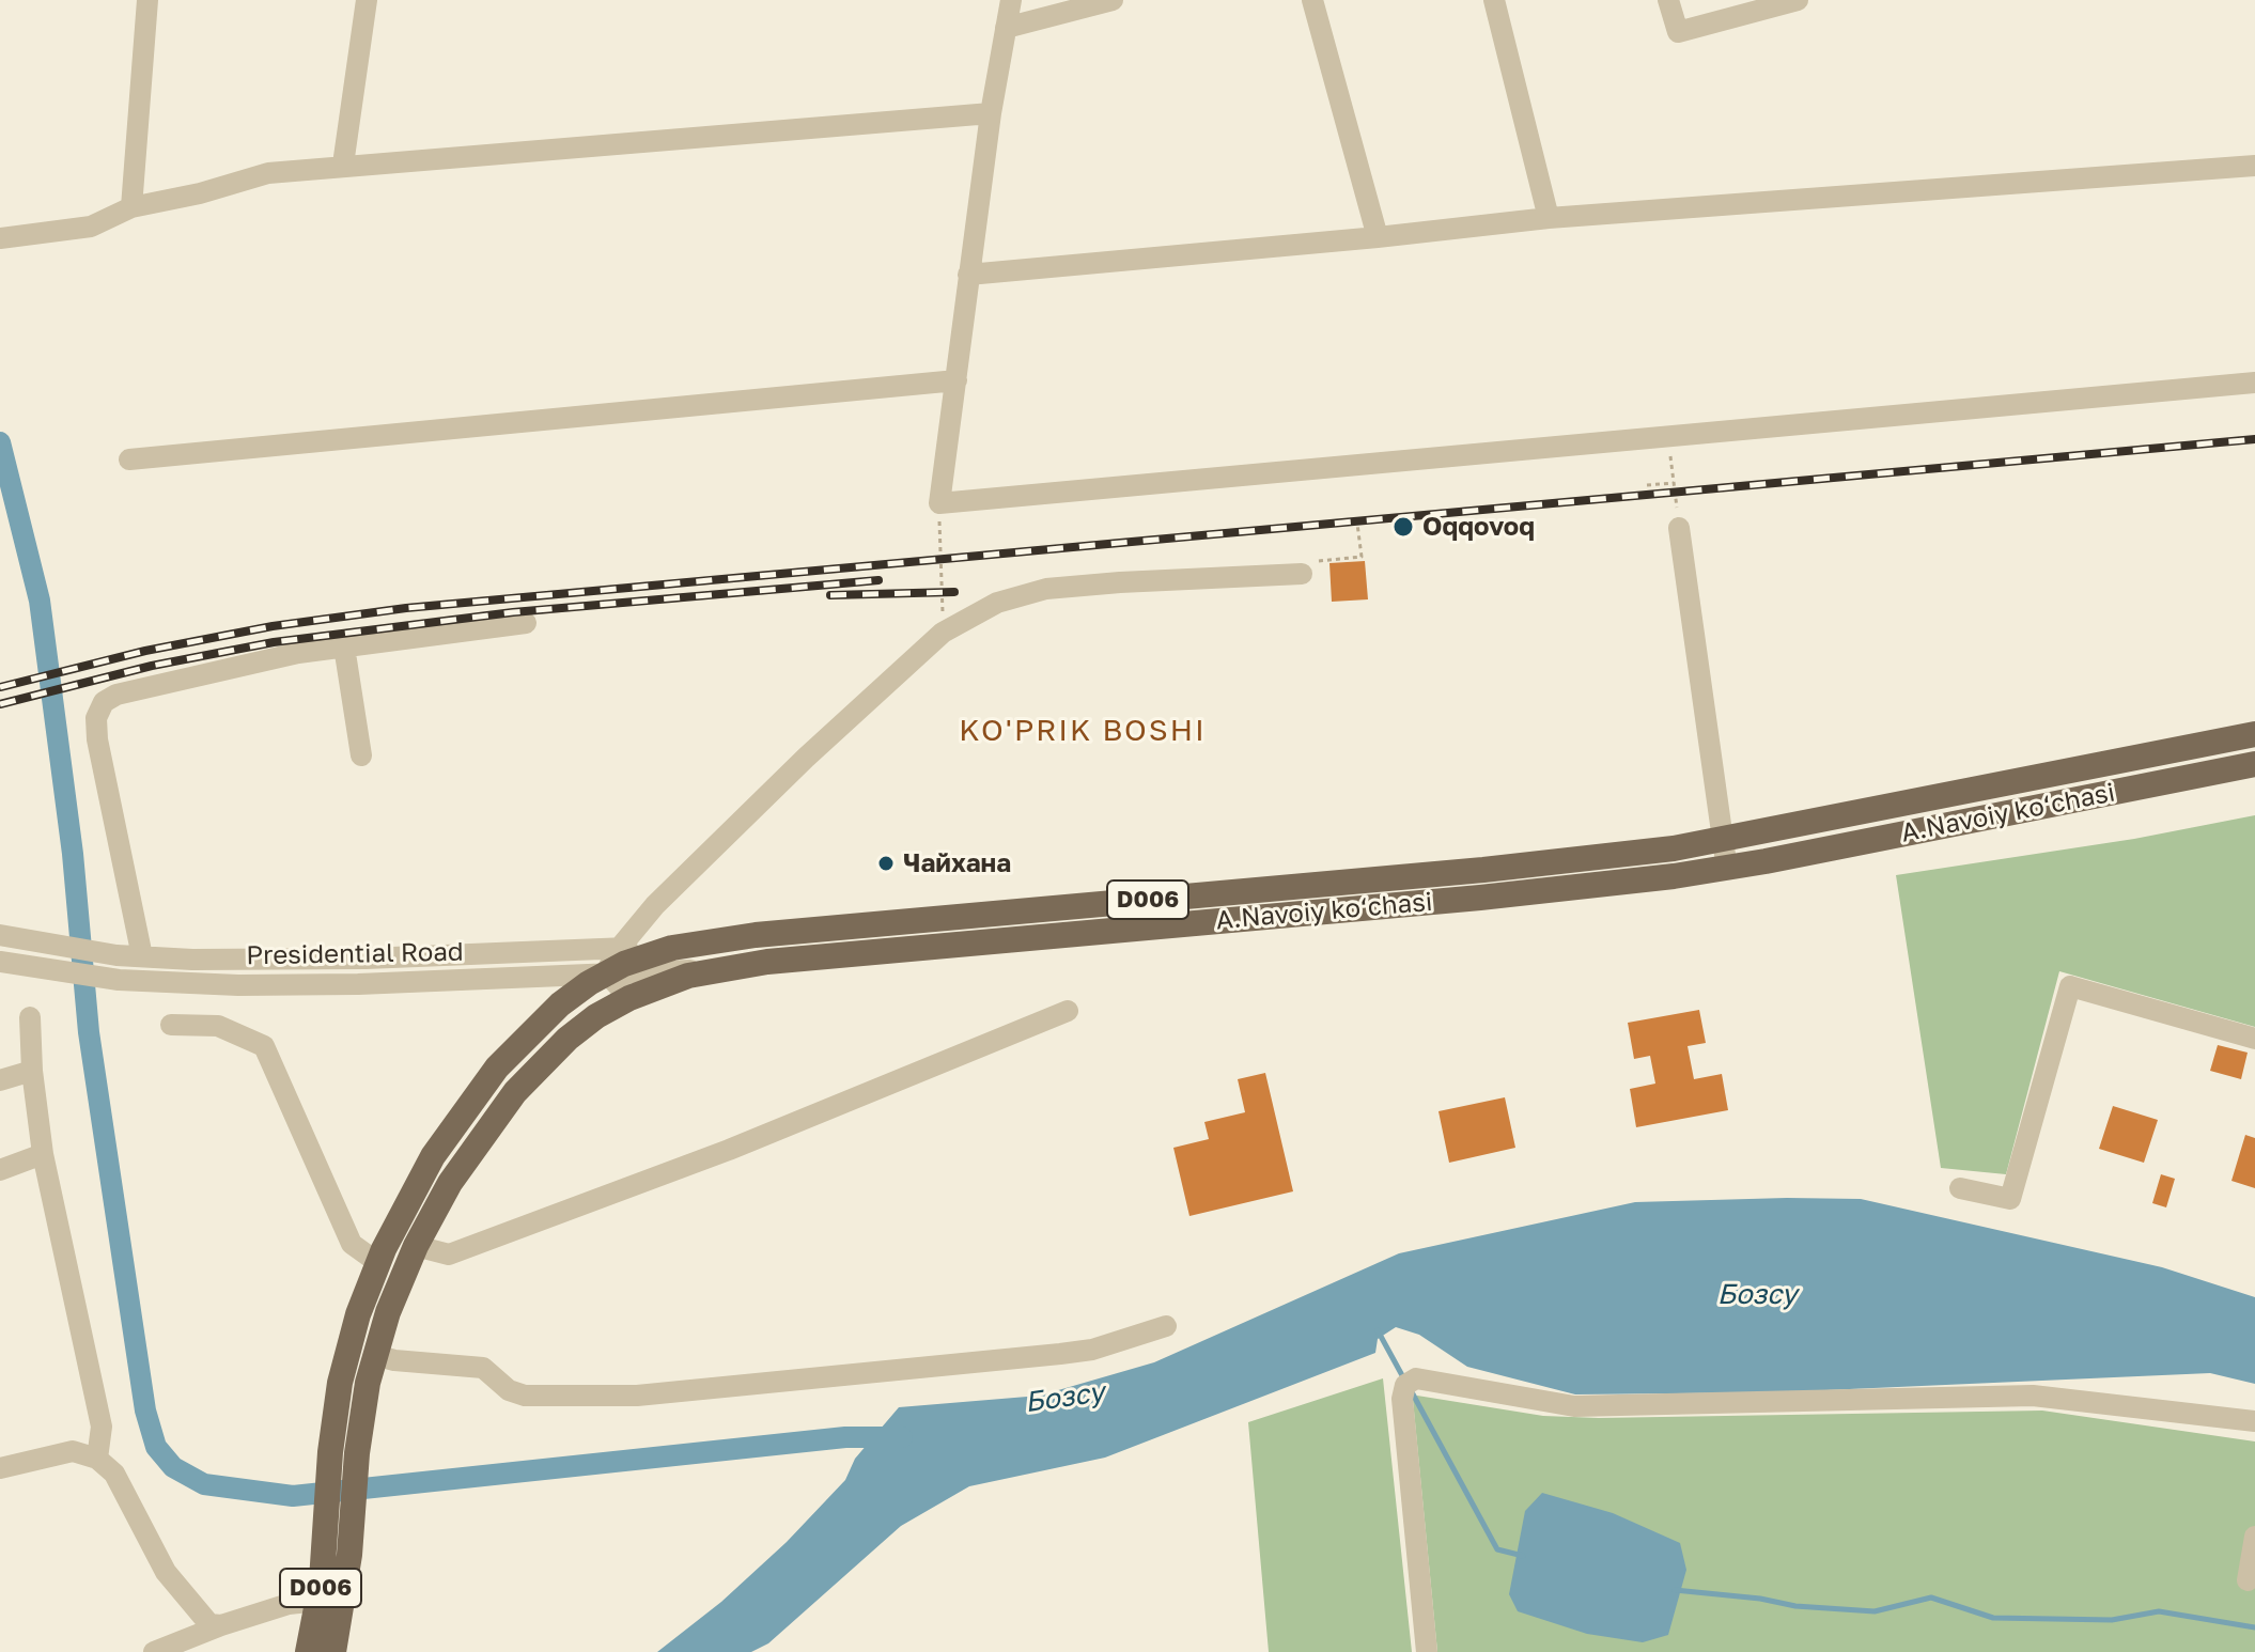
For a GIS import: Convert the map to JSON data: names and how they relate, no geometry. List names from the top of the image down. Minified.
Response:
{"streets":{"main road":["A.Navoiy ko‘chasi","D006"],"street":["Presidential Road"]},"crossings":[["A.Navoiy ko‘chasi","D006"],["A.Navoiy ko‘chasi","Presidential Road"],["D006","Presidential Road"]],"districts":["KO'PRIK BOSHI"],"water":["Бозсу"],"places":["Oqqovoq","Чайхана"]}
